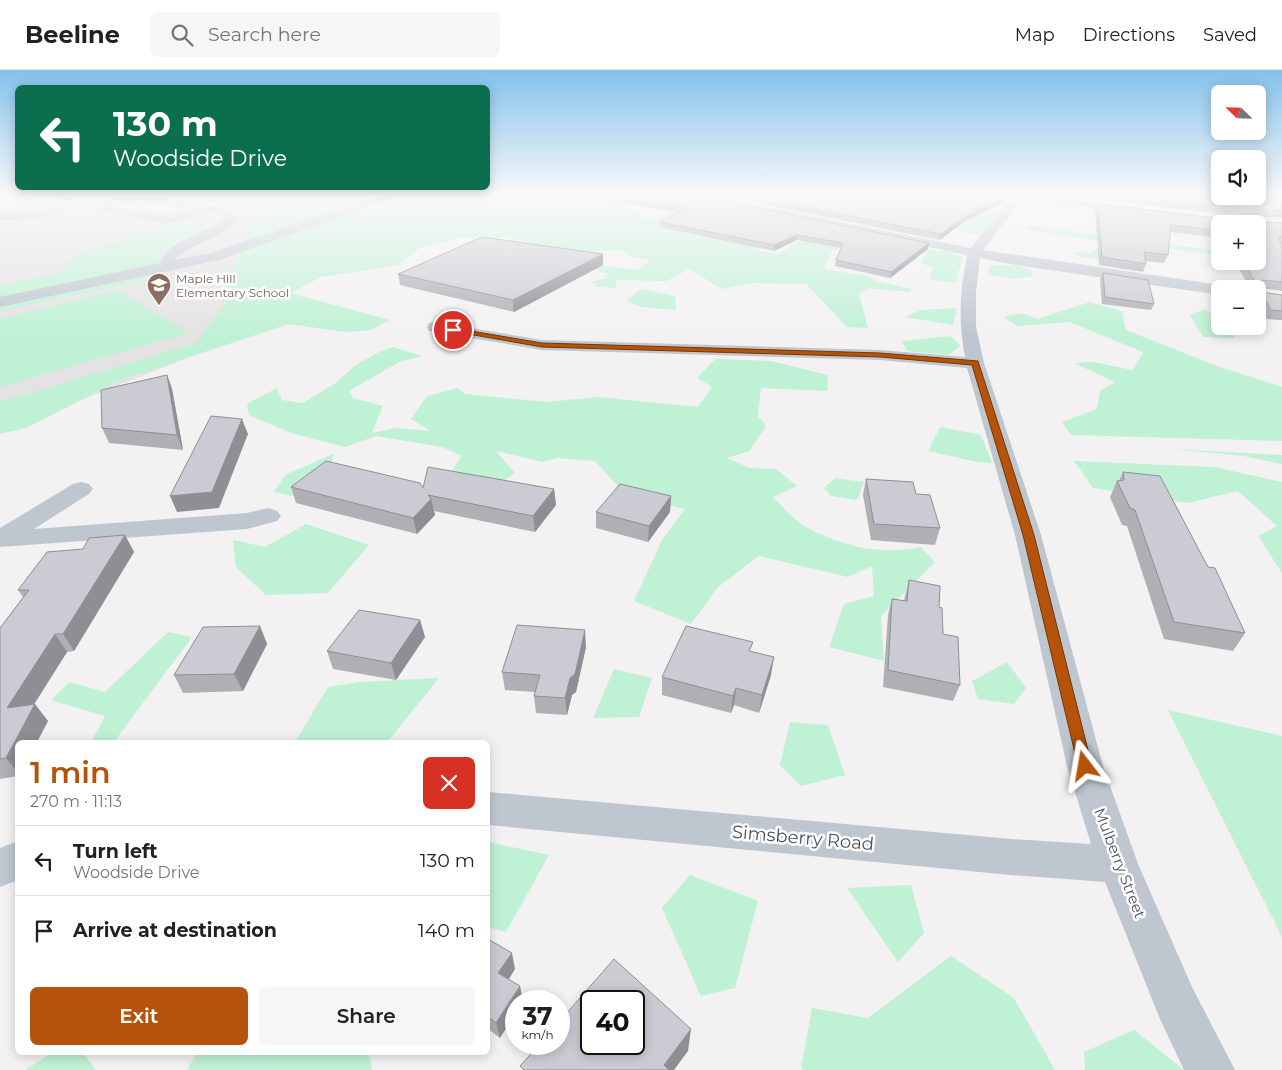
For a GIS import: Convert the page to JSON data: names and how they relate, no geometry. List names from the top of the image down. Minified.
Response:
{"streets":{"street":["Simsberry Road","Mulberry Street"]},"crossings":[["Simsberry Road","Mulberry Street"]],"places":{"school or university":["Maple Hill Elementary School"]},"north":"top left","page":{"header":"Beeline","search":"Search here","nav":["Map","Directions","Saved"],"map_buttons":["+","−"],"turn":["130 m","Woodside Drive"],"heading":["1 min","270 m · 11:13"],"list":[{"name":"Turn left","note":"Woodside Drive","value":"130 m"},{"name":"Arrive at destination","value":"140 m"}],"buttons":["Exit","Share"],"speed":"37 km/h","limit":"40"}}
